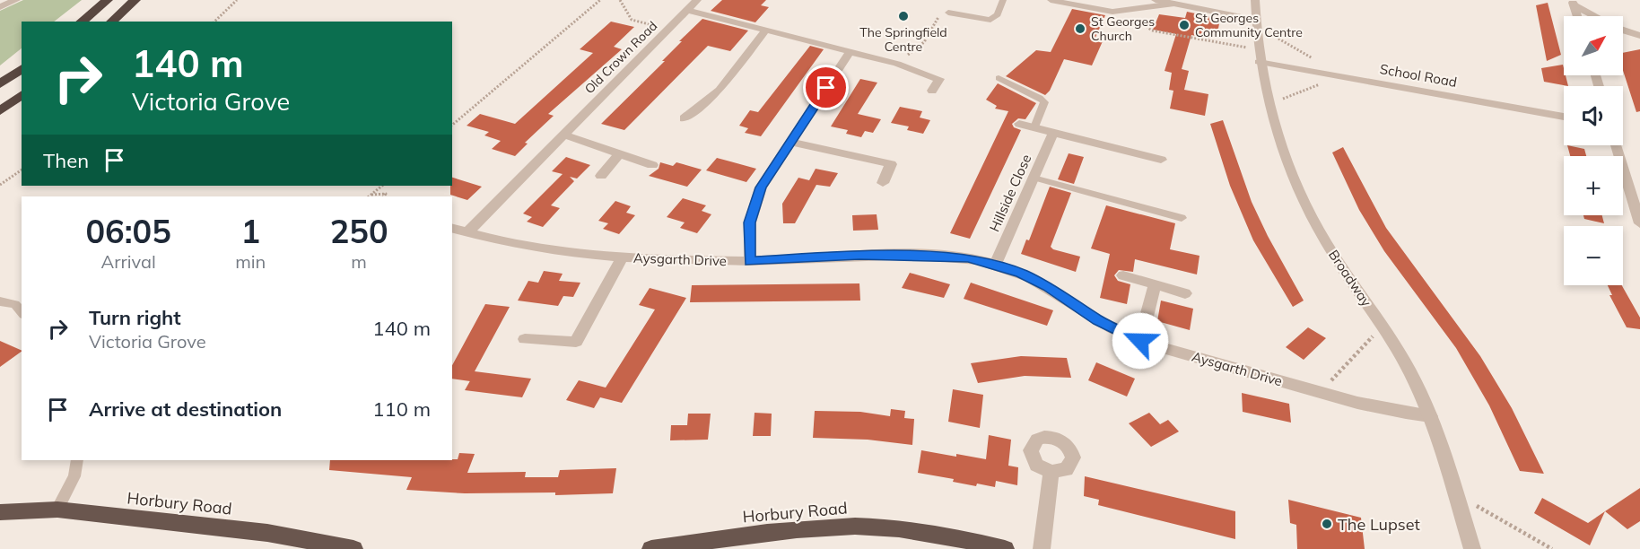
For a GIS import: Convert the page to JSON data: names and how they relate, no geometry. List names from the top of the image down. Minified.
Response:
{"streets":{"highway":["Horbury Road"],"street":["Old Crown Road","School Road","Hillside Close","Aysgarth Drive","Broadway"]},"crossings":[["Old Crown Road","Aysgarth Drive"],["School Road","Broadway"],["Hillside Close","Aysgarth Drive"],["Aysgarth Drive","Broadway"]],"places":["The Springfield Centre","St Georges Community Centre","St Georges Church","The Lupset"],"north":"top right","page":{"map_buttons":["+","−"],"turn":["140 m","Victoria Grove"],"then":"Then","eta":["06:05","Arrival","1","min","250","m"],"list":[{"name":"Turn right","note":"Victoria Grove","value":"140 m"},{"name":"Arrive at destination","value":"110 m"}]}}
